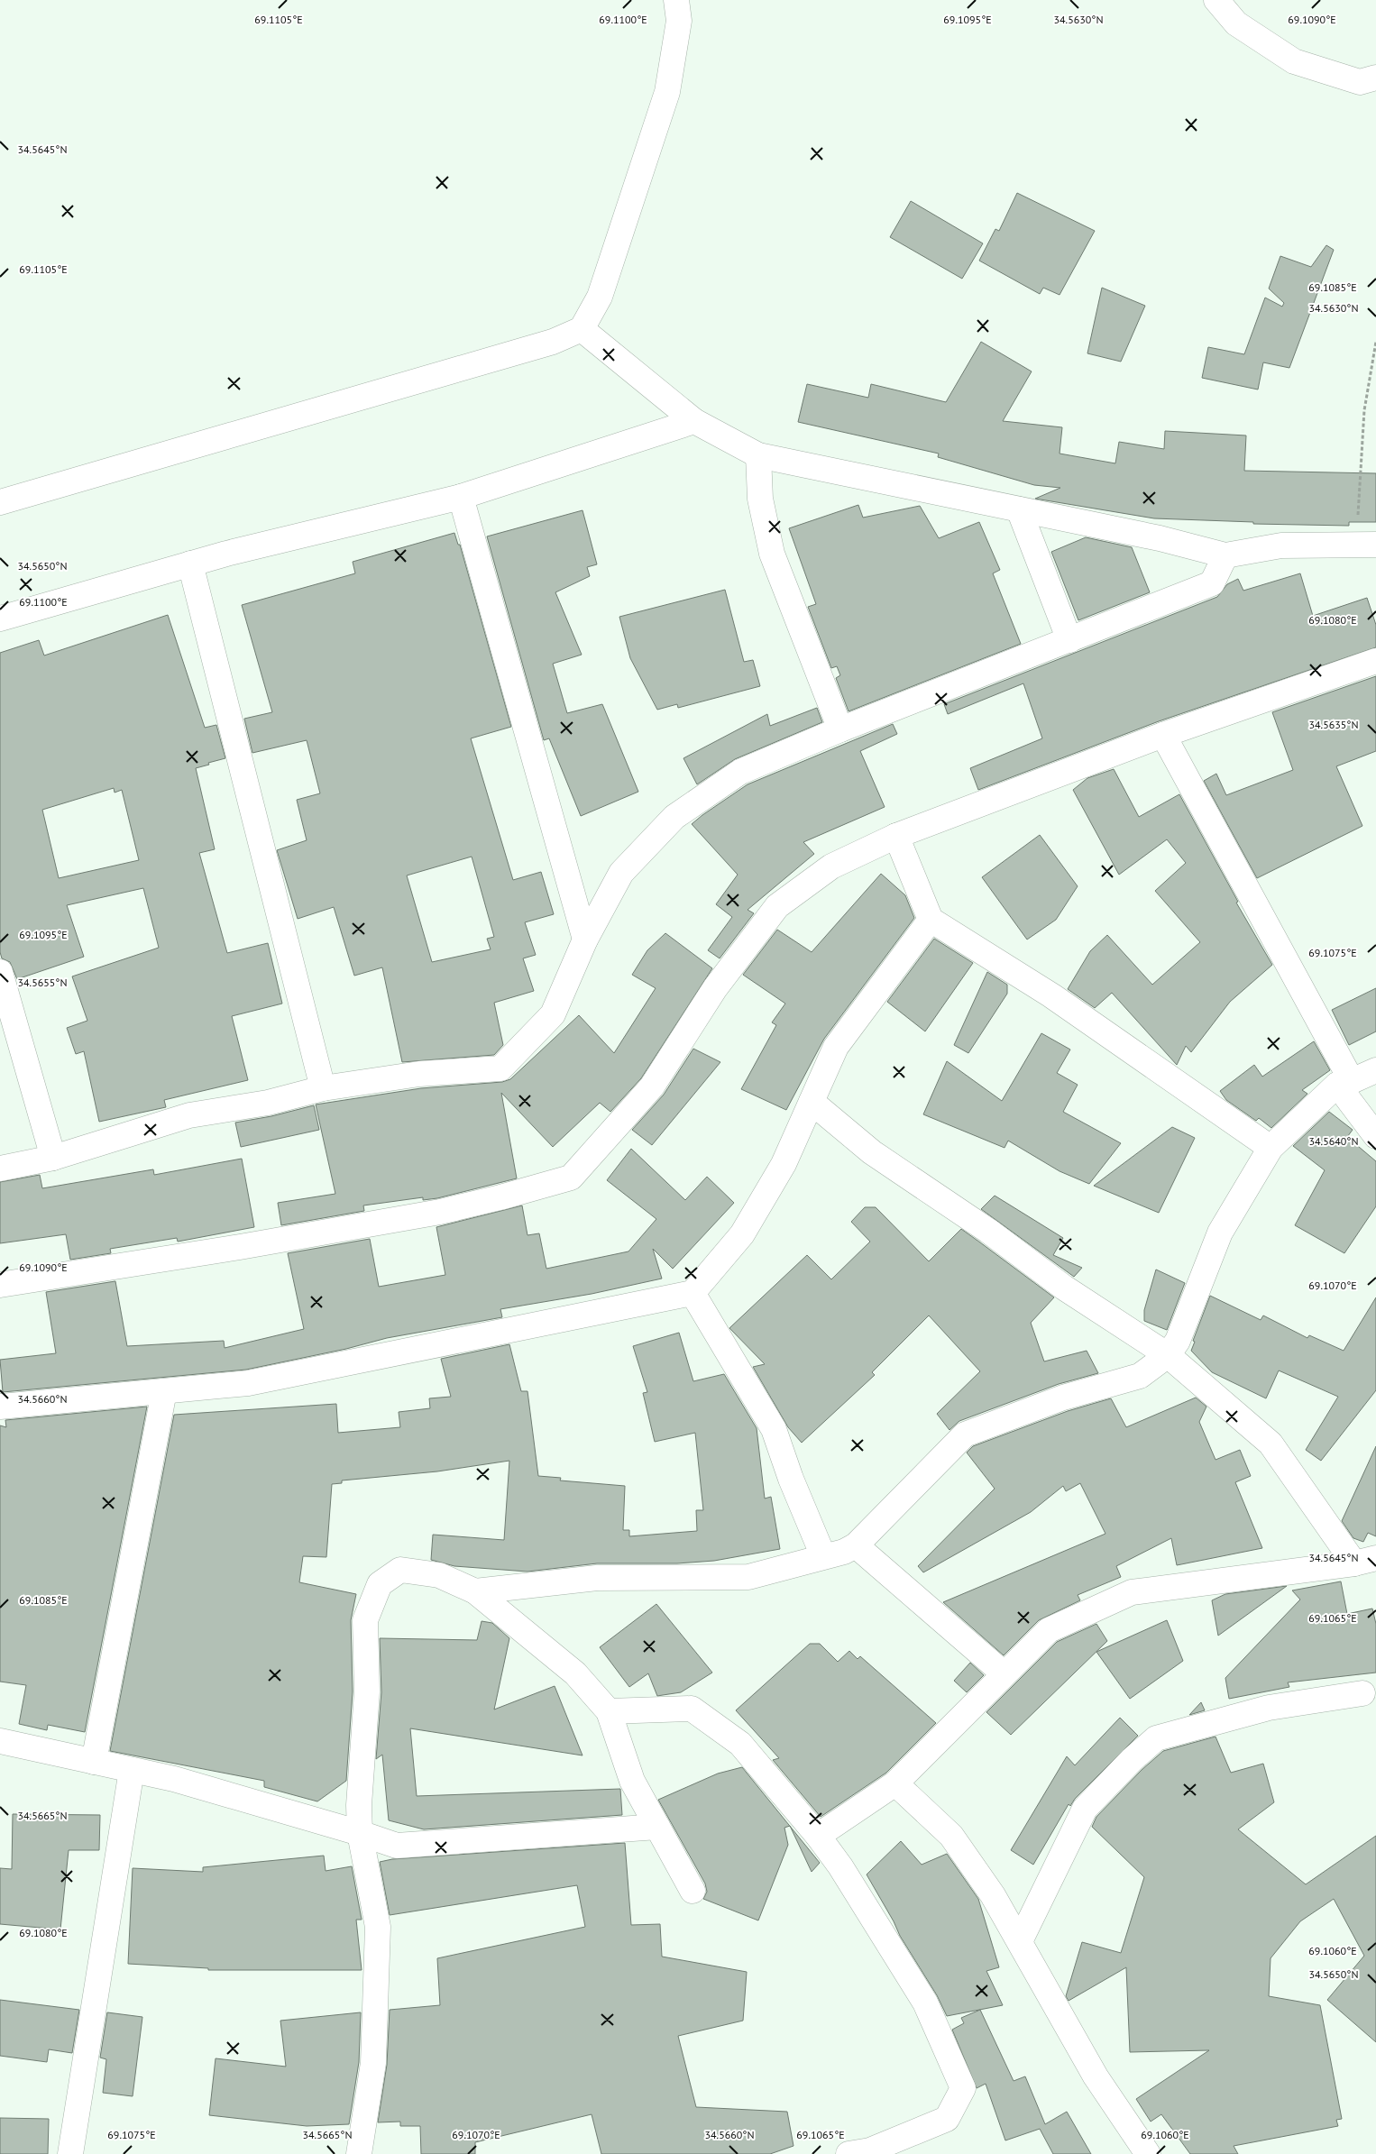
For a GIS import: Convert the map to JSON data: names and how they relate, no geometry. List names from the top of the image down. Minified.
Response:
{"coordinates":["69.1105°E","69.1100°E","69.1095°E","69.1090°E","34.5630°N","34.5645°N","69.1085°E","34.5650°N","69.1080°E","34.5635°N","69.1075°E","34.5655°N","34.5640°N","69.1070°E","34.5660°N","69.1065°E","34.5665°N","69.1060°E"]}
